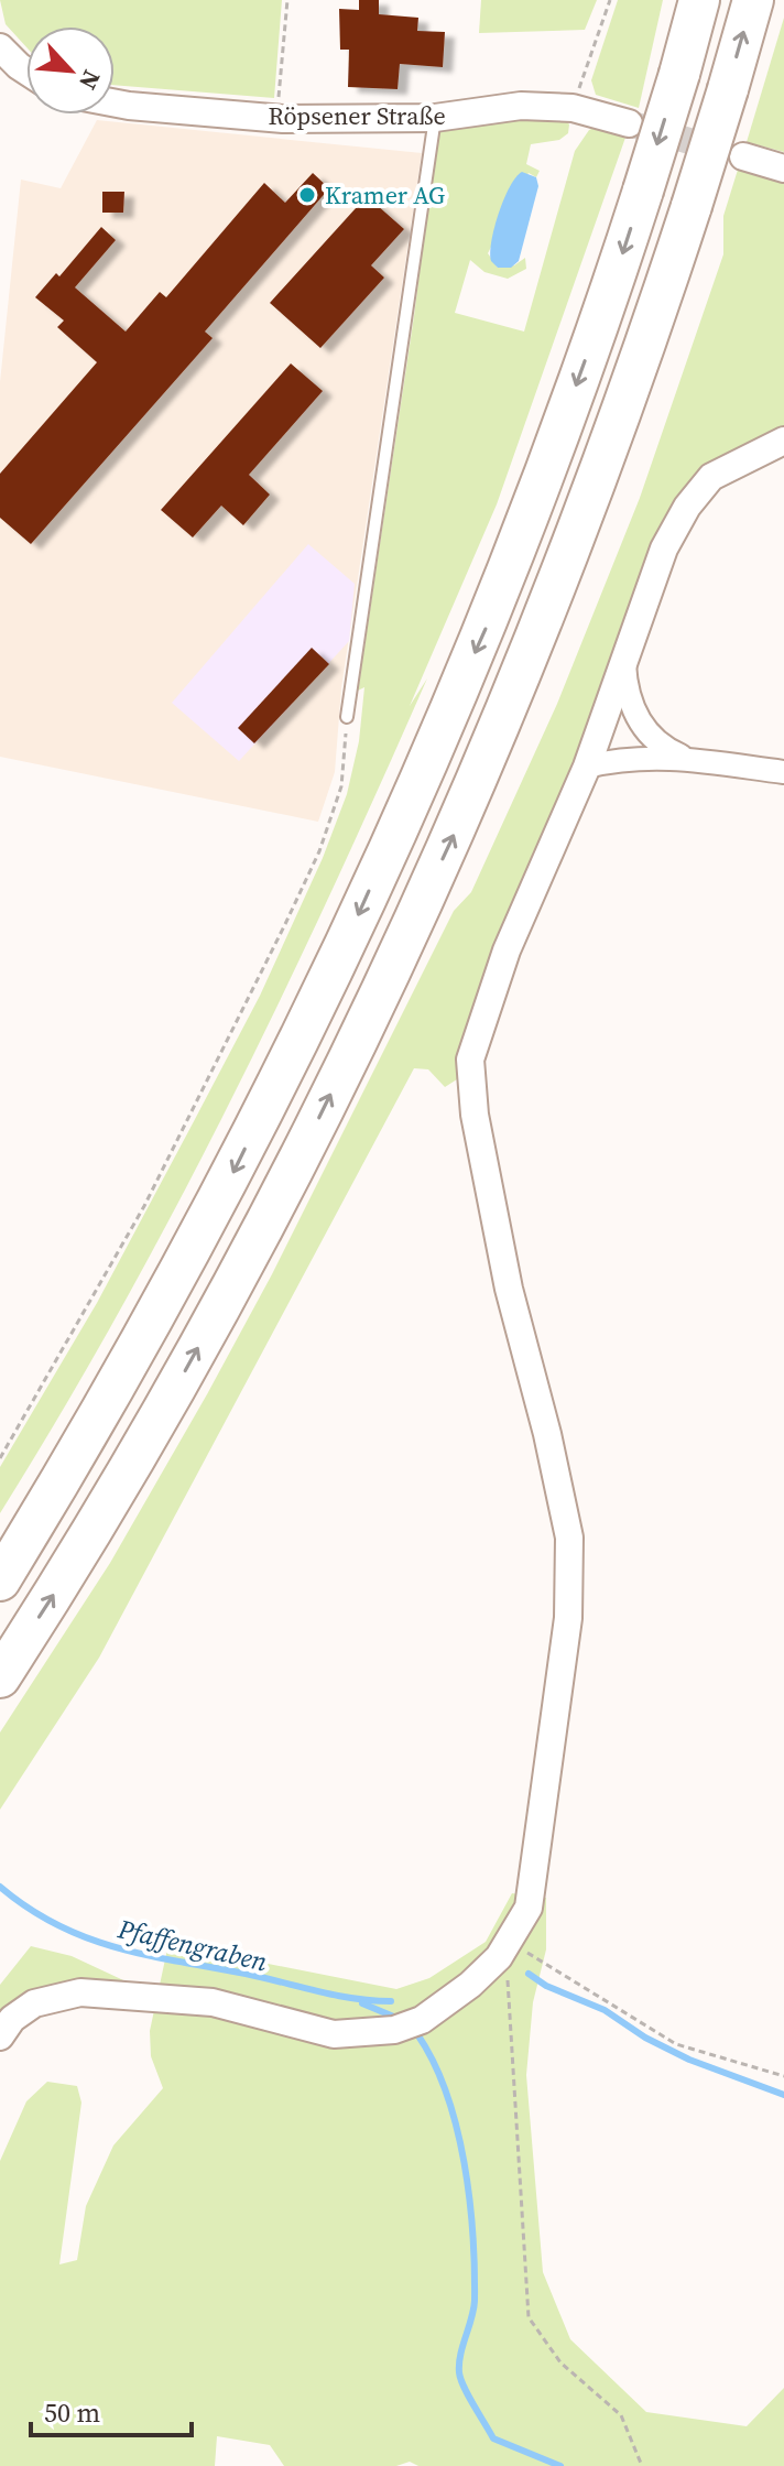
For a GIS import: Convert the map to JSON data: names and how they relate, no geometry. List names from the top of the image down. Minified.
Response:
{"streets":{"street":["Röpsener Straße"]},"water":["Pfaffengraben"],"places":["Kramer AG"],"scale_bar":"50 m","north":"bottom right"}
